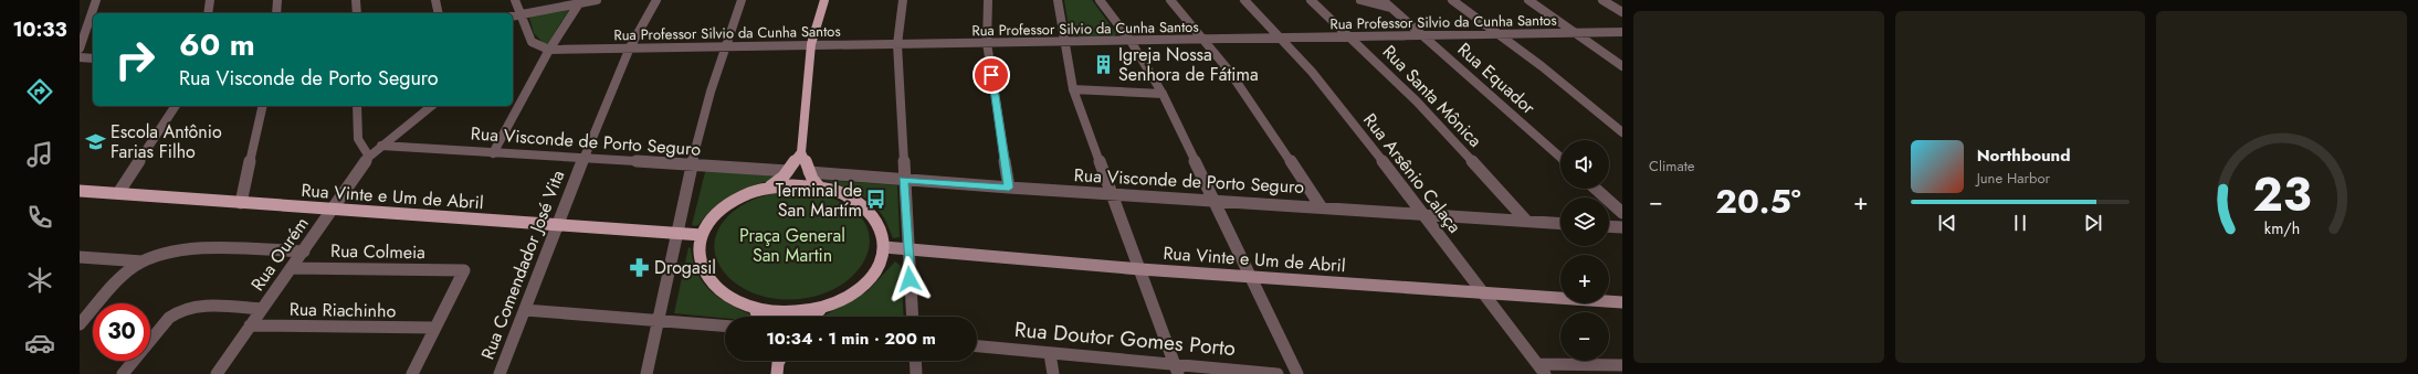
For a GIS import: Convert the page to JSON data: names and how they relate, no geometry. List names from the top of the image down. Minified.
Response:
{"streets":{"main road":["Rua Vinte e Um de Abril"],"street":["Rua Professor Silvio da Cunha Santos","Rua Equador","Rua Santa Mônica","Rua Visconde de Porto Seguro","Rua Arsênio Calaça","Rua Colmeia","Rua Ourém","Rua Comendador José Vita","Rua Riachinho","Rua Doutor Gomes Porto"]},"crossings":[["Rua Professor Silvio da Cunha Santos","Rua Equador"],["Rua Professor Silvio da Cunha Santos","Rua Santa Mônica"],["Rua Professor Silvio da Cunha Santos","Rua Arsênio Calaça"],["Rua Professor Silvio da Cunha Santos","Rua Comendador José Vita"],["Rua Santa Mônica","Rua Visconde de Porto Seguro"],["Rua Visconde de Porto Seguro","Rua Arsênio Calaça"],["Rua Visconde de Porto Seguro","Rua Ourém"],["Rua Visconde de Porto Seguro","Rua Comendador José Vita"],["Rua Arsênio Calaça","Rua Vinte e Um de Abril"],["Rua Vinte e Um de Abril","Rua Ourém"],["Rua Vinte e Um de Abril","Rua Comendador José Vita"],["Rua Colmeia","Rua Ourém"],["Rua Colmeia","Rua Riachinho"],["Rua Ourém","Rua Riachinho"]],"parks":["Praça General San Martin"],"places":{"building":["Igreja Nossa Senhora de Fátima"],"school or university":["Escola Antônio Farias Filho"],"bus stop":["Terminal de San Martím"],"pharmacy":["Drogasil"]},"page":{"tabs":"10:33","tile":"Climate","turn":["60 m","Rua Visconde de Porto Seguro"],"map_buttons":["+","−"],"song":["Northbound","June Harbor"],"heat":["−","20.5°","+"],"limit":"30","trip":"10:34 · 1 min · 200 m","gauge":["23","km/h"]}}
